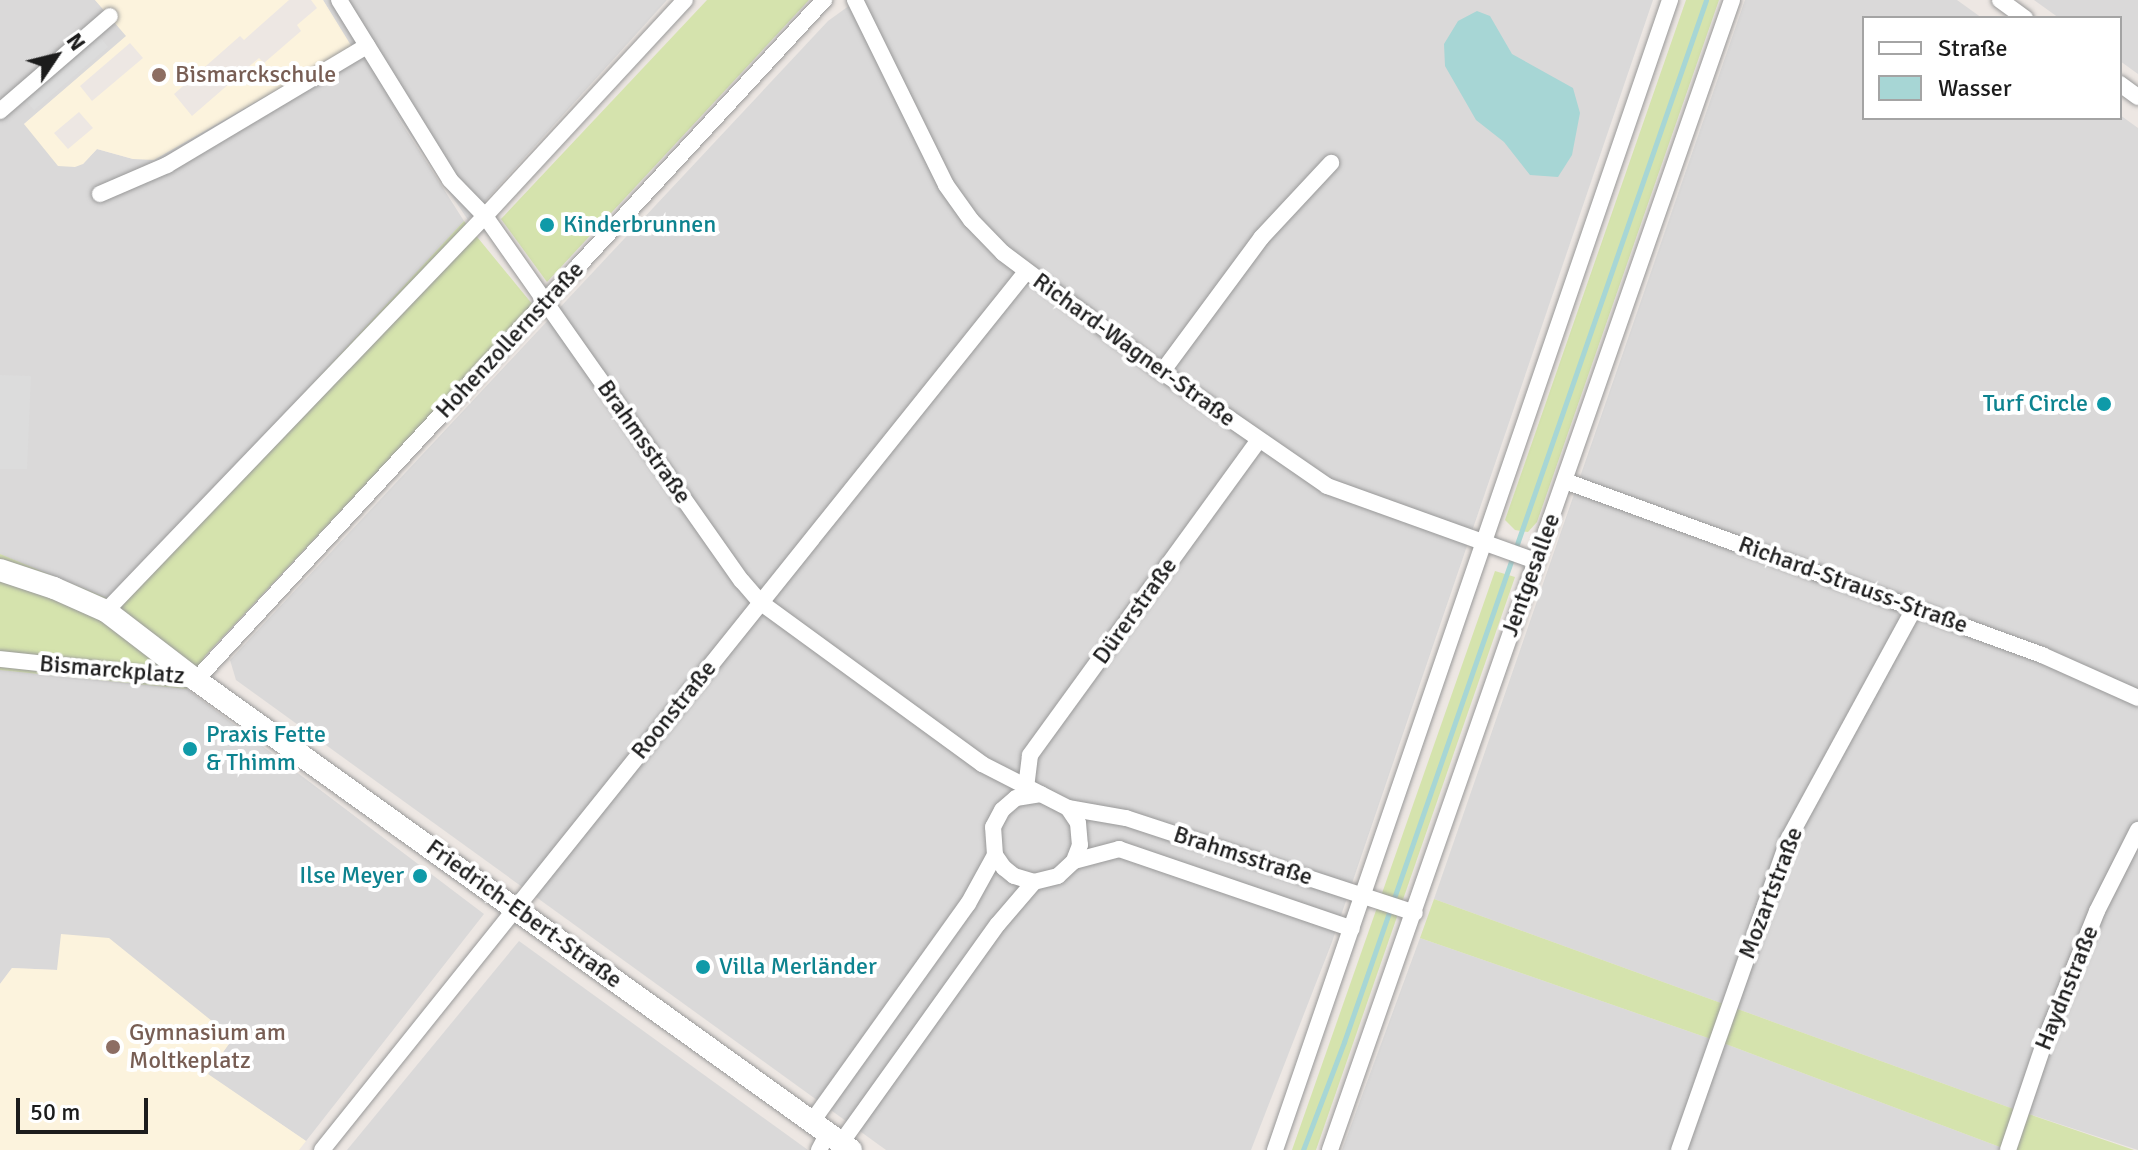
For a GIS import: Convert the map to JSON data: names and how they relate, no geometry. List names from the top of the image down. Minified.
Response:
{"streets":{"street":["Hohenzollernstraße","Richard-Wagner-Straße","Brahmsstraße","Jentgesallee","Richard-Strauss-Straße","Dürerstraße","Bismarckplatz","Roonstraße","Mozartstraße","Friedrich-Ebert-Straße","Haydnstraße"]},"crossings":[["Hohenzollernstraße","Brahmsstraße"],["Hohenzollernstraße","Bismarckplatz"],["Hohenzollernstraße","Friedrich-Ebert-Straße"],["Richard-Wagner-Straße","Jentgesallee"],["Richard-Wagner-Straße","Dürerstraße"],["Richard-Wagner-Straße","Roonstraße"],["Brahmsstraße","Jentgesallee"],["Brahmsstraße","Dürerstraße"],["Brahmsstraße","Roonstraße"],["Jentgesallee","Richard-Strauss-Straße"],["Richard-Strauss-Straße","Mozartstraße"],["Bismarckplatz","Friedrich-Ebert-Straße"],["Roonstraße","Friedrich-Ebert-Straße"]],"places":["Bismarckschule","Kinderbrunnen","Turf Circle","Praxis Fette & Thimm","Ilse Meyer","Villa Merländer","Gymnasium am Moltkeplatz"],"legend":["Straße","Wasser"],"scale_bar":"50 m","north":"top right"}
